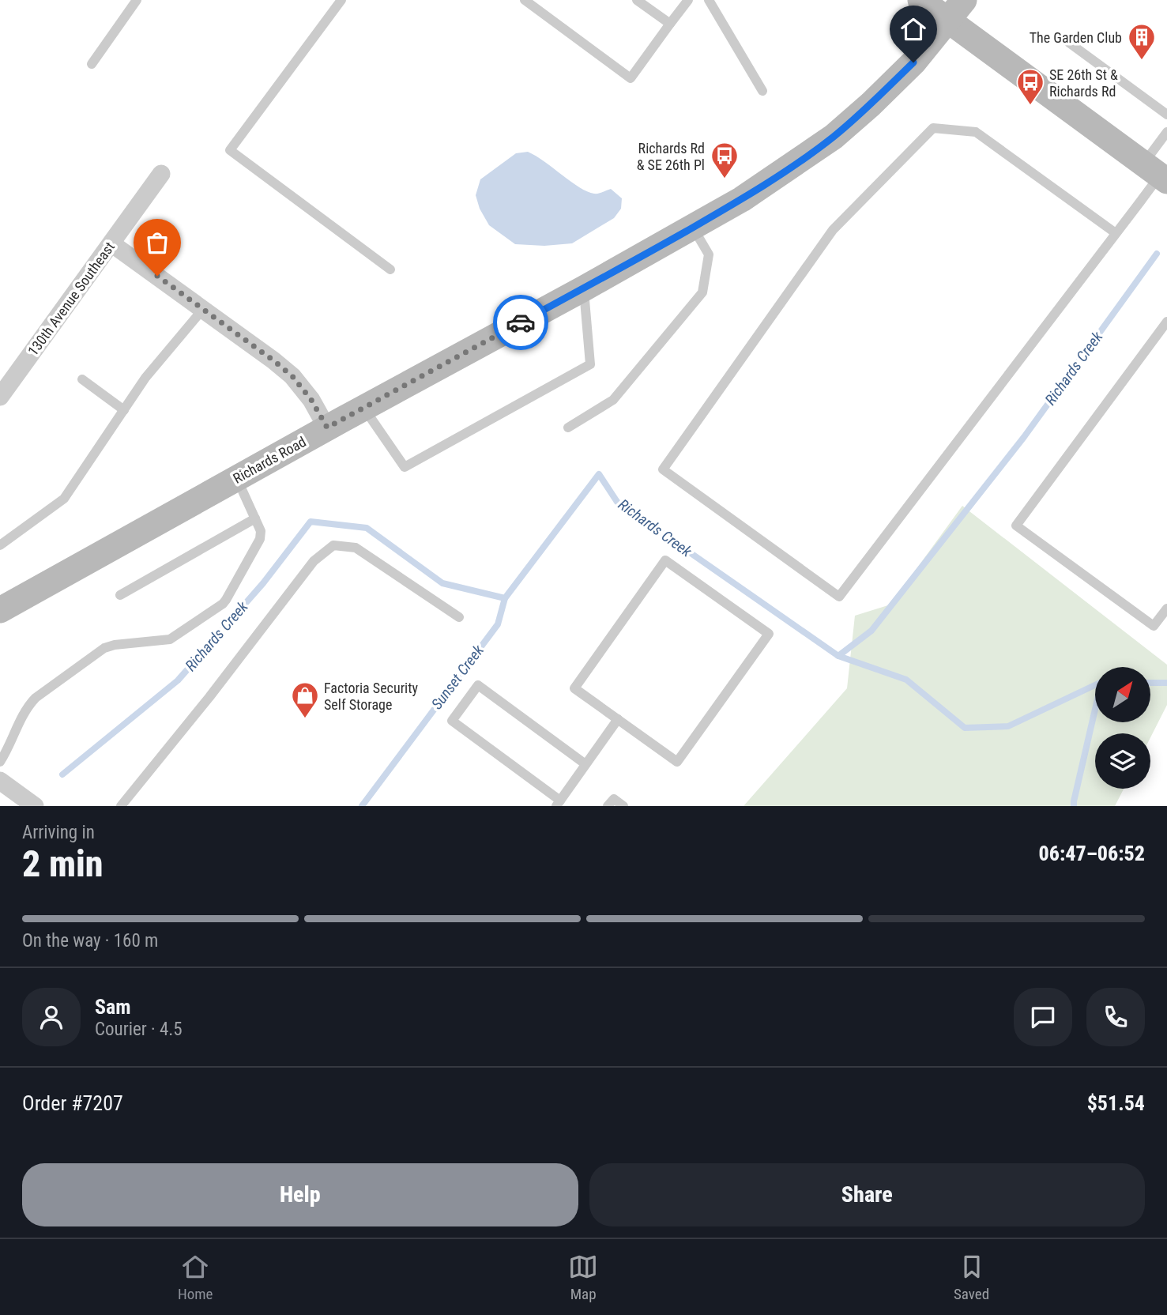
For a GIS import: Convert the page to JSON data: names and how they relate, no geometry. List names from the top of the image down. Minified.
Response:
{"streets":{"main road":["Richards Road"],"street":["130th Avenue Southeast"]},"water":["Richards Creek","Sunset Creek"],"places":{"building":["The Garden Club"],"bus stop":["SE 26th St & Richards Rd","Richards Rd & SE 26th Pl"],"shop":["Factoria Security Self Storage"]},"north":"top right","page":{"heading":["2 min","Arriving in","06:47–06:52"],"panel":["Sam","Courier · 4.5","Order #7207","$51.54"],"bar":"On the way · 160 m","buttons":["Help","Share"],"tabs":["Home","Map","Saved"]}}
